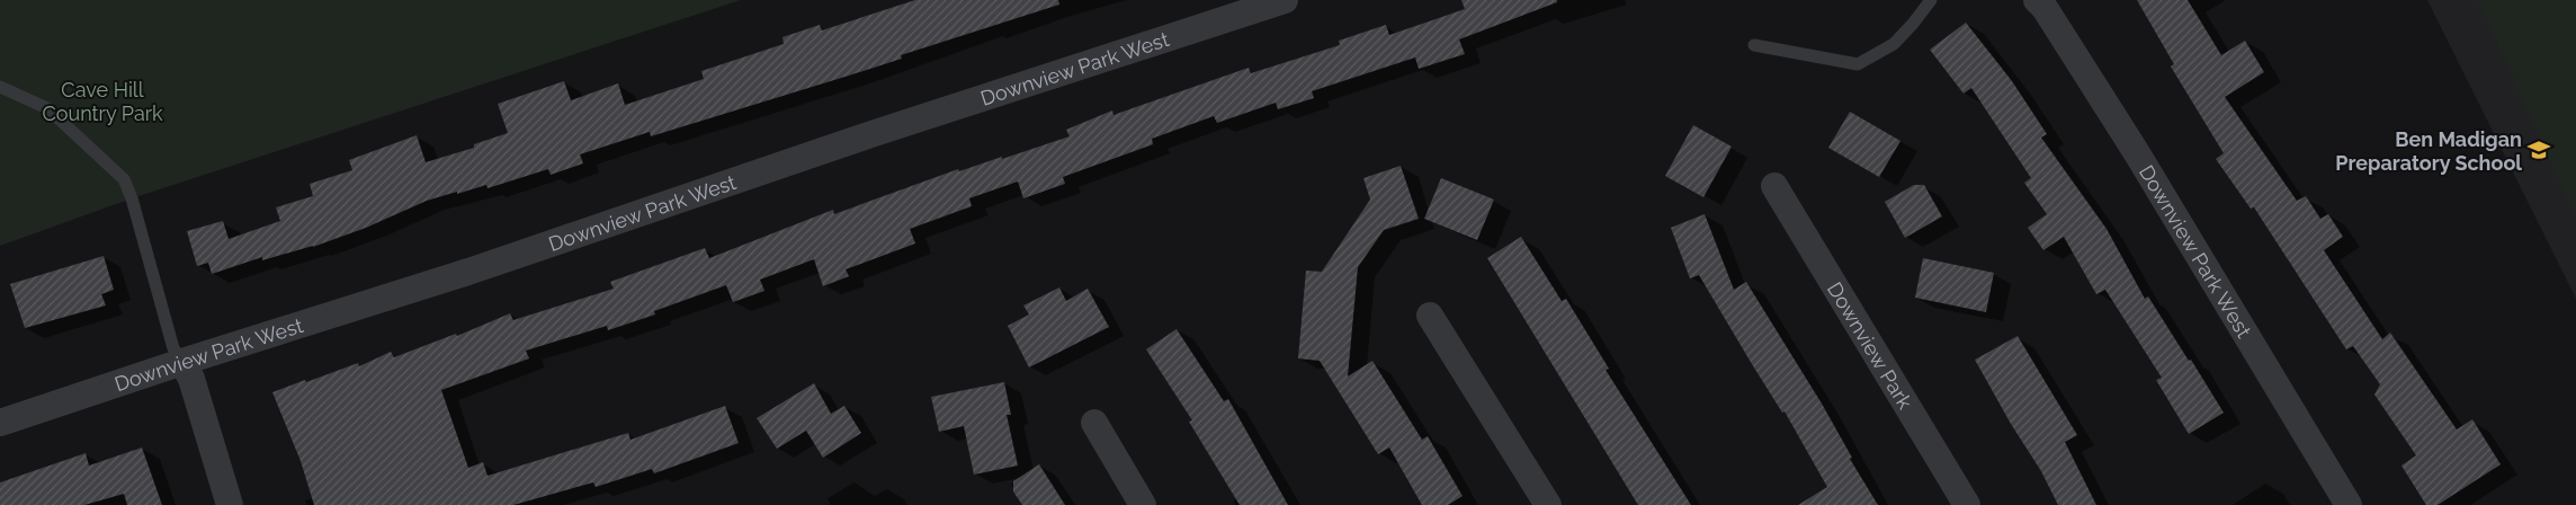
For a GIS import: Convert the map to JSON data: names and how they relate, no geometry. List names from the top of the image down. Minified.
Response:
{"streets":{"street":["Downview Park West","Downview Park"]},"parks":["Cave Hill Country Park"],"places":{"school or university":["Ben Madigan Preparatory School"]}}
